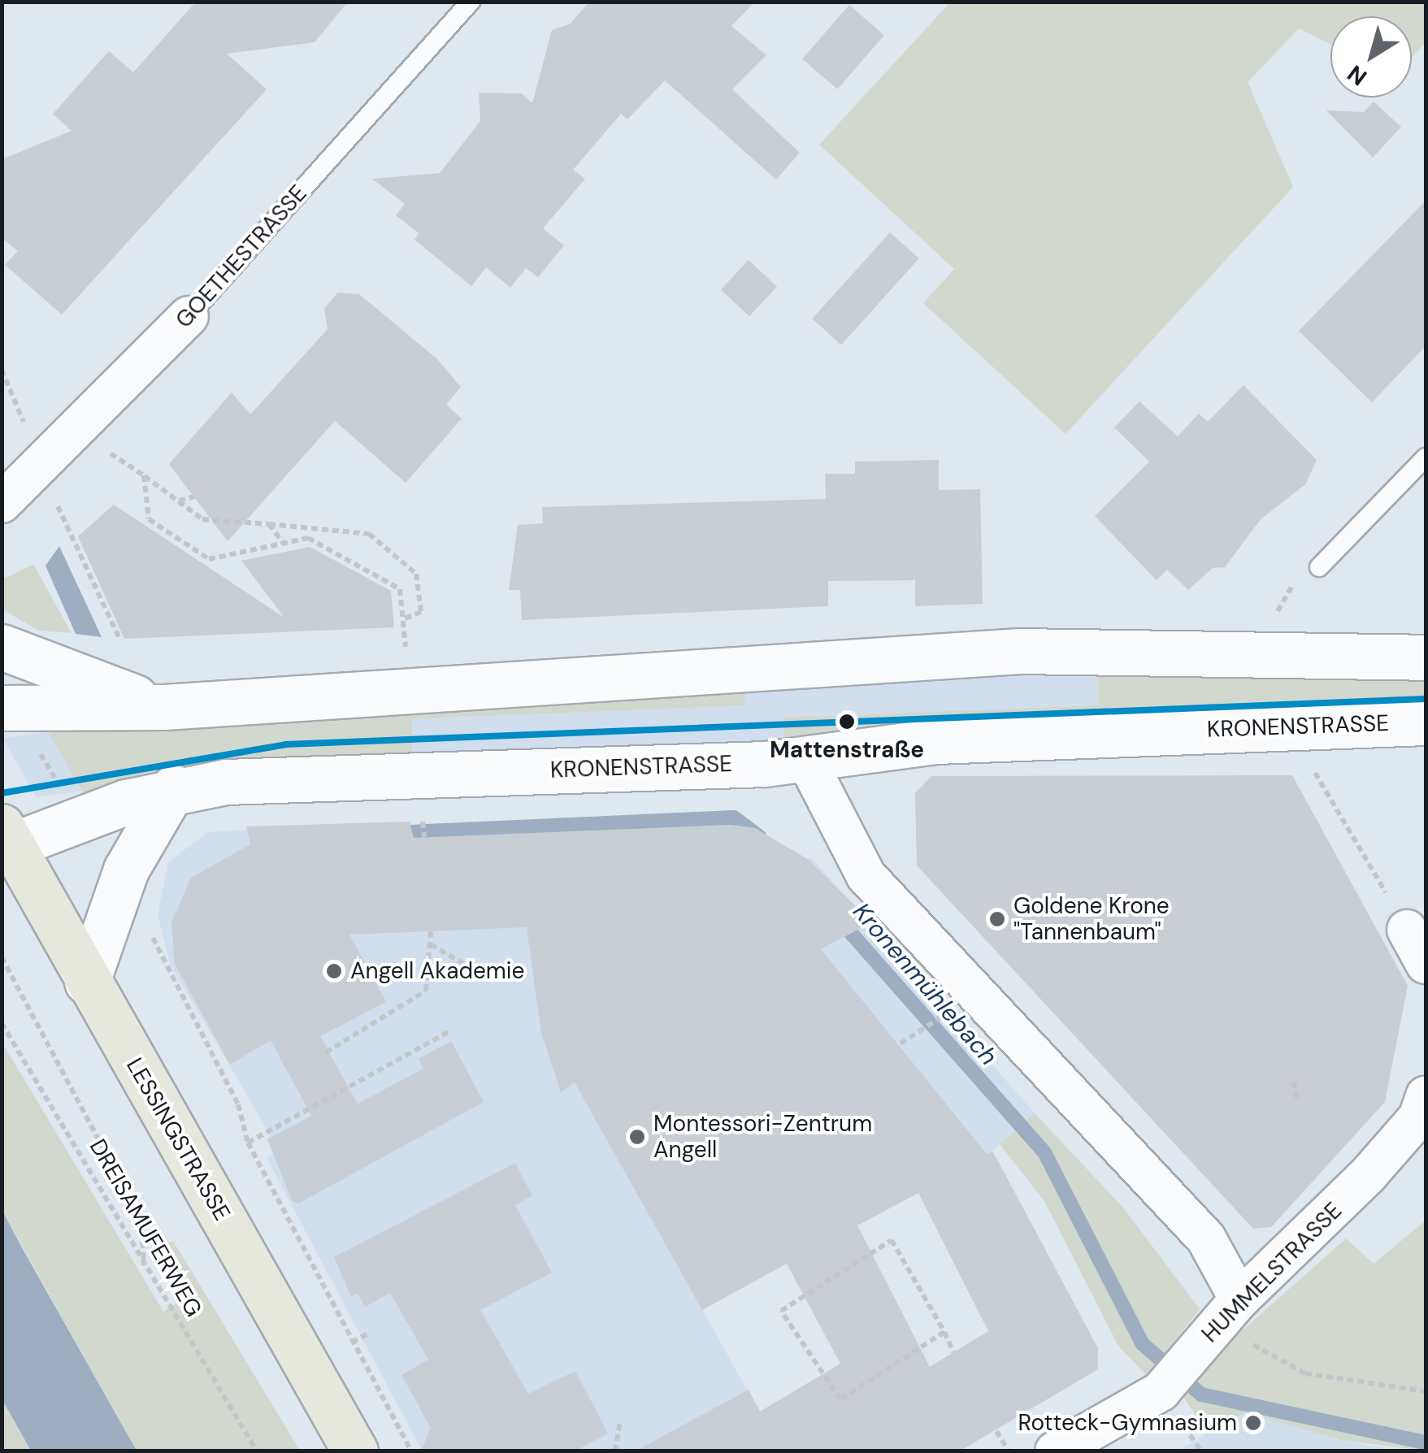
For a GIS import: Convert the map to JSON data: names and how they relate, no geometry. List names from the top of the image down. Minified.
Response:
{"streets":{"main road":["KRONENSTRASSE","LESSINGSTRASSE"],"street":["GOETHESTRASSE","HUMMELSTRASSE"],"path":["DREISAMUFERWEG"]},"crossings":[["KRONENSTRASSE","LESSINGSTRASSE"]],"water":["Kronenmühlebach"],"places":["Mattenstraße","Goldene Krone \"Tannenbaum\"","Angell Akademie","Montessori-Zentrum Angell","Rotteck-Gymnasium"],"north":"bottom left"}
